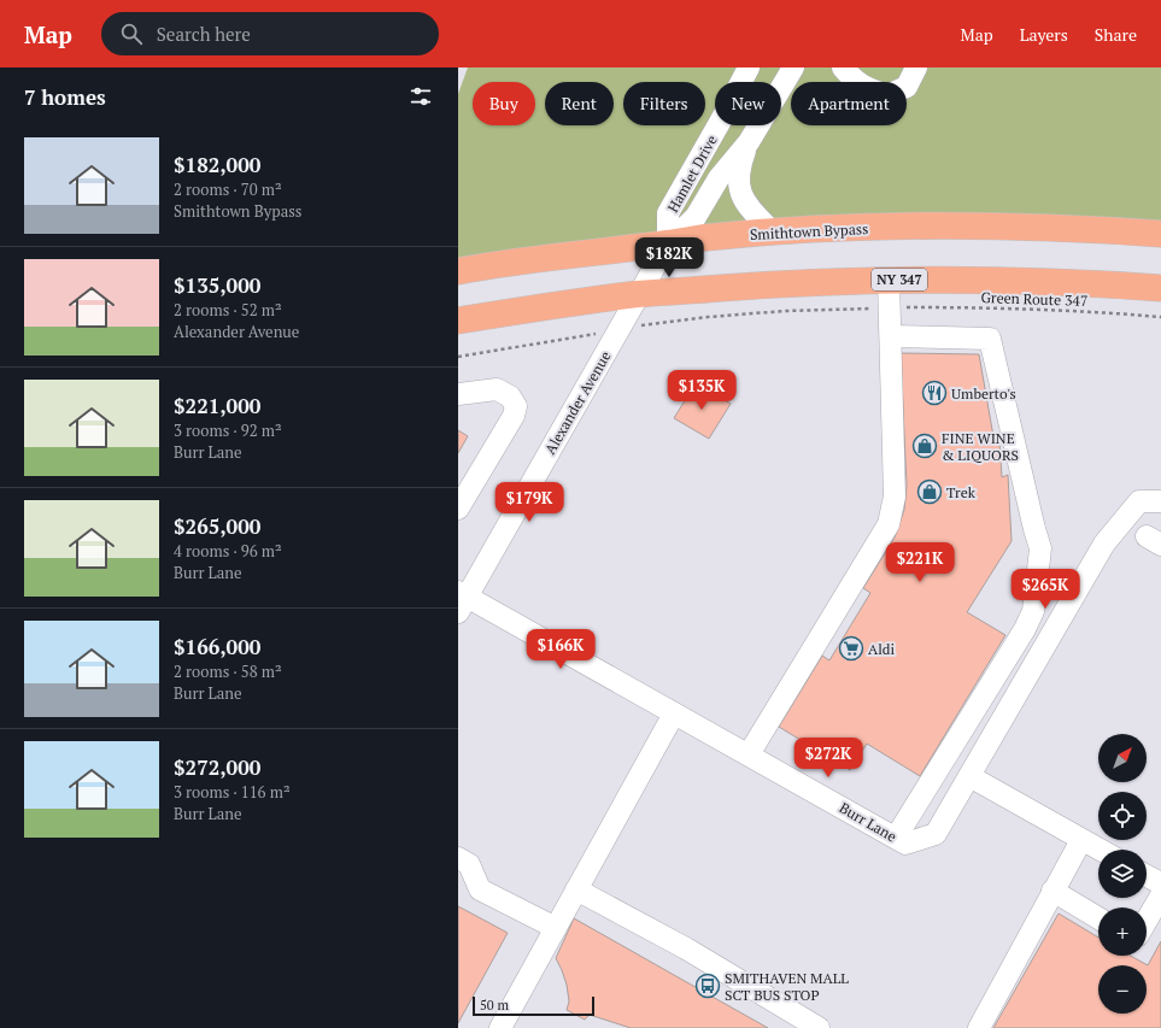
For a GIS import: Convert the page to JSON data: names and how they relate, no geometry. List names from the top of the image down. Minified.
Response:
{"streets":{"highway":["Smithtown Bypass","NY 347"],"street":["Hamlet Drive","Alexander Avenue","Burr Lane"],"path":["Green Route 347"]},"crossings":[["Hamlet Drive","Smithtown Bypass"],["Hamlet Drive","Alexander Avenue"],["Smithtown Bypass","Alexander Avenue"],["NY 347","Alexander Avenue"],["Alexander Avenue","Burr Lane"]],"places":{"restaurant":["Umberto's"],"shop":["FINE WINE & LIQUORS","Trek"],"supermarket":["Aldi"],"bus stop":["SMITHAVEN MALL SCT BUS STOP"]},"scale_bar":"50 m","north":"top right","page":{"header":"Map","search":"Search here","nav":["Map","Layers","Share"],"heading":"7 homes","chip":["Buy","Rent","Filters","New","Apartment"],"list":[{"name":"$182,000","note":"2 rooms · 70 m² · Smithtown Bypass"},{"name":"$135,000","note":"2 rooms · 52 m² · Alexander Avenue"},{"name":"$221,000","note":"3 rooms · 92 m² · Burr Lane"},{"name":"$265,000","note":"4 rooms · 96 m² · Burr Lane"},{"name":"$166,000","note":"2 rooms · 58 m² · Burr Lane"},{"name":"$272,000","note":"3 rooms · 116 m² · Burr Lane"}],"price":["$182K","$135K","$179K","$221K","$265K","$166K","$272K"],"map_buttons":["+","−"],"scale":"50 m"}}
